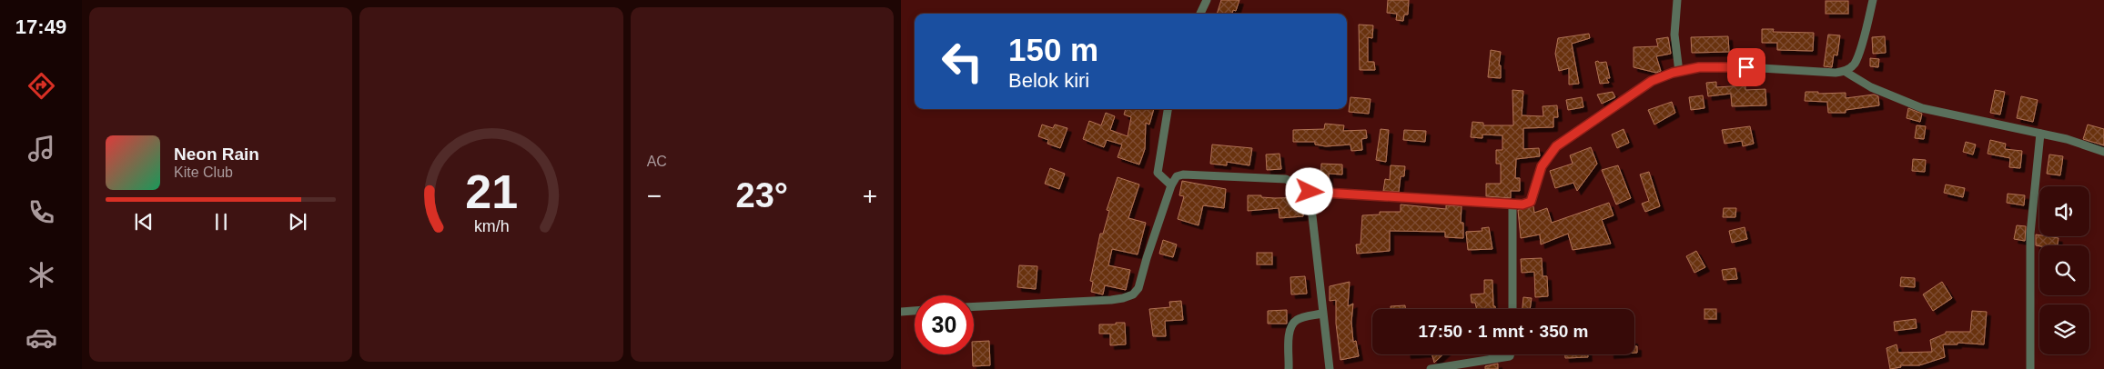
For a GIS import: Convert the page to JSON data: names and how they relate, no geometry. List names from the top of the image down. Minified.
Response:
{"page":{"tabs":"17:49","tile":"AC","turn":["150 m","Belok kiri"],"song":["Neon Rain","Kite Club"],"heat":["−","23°","+"],"limit":"30","trip":"17:50 · 1 mnt · 350 m","gauge":["21","km/h"]}}
